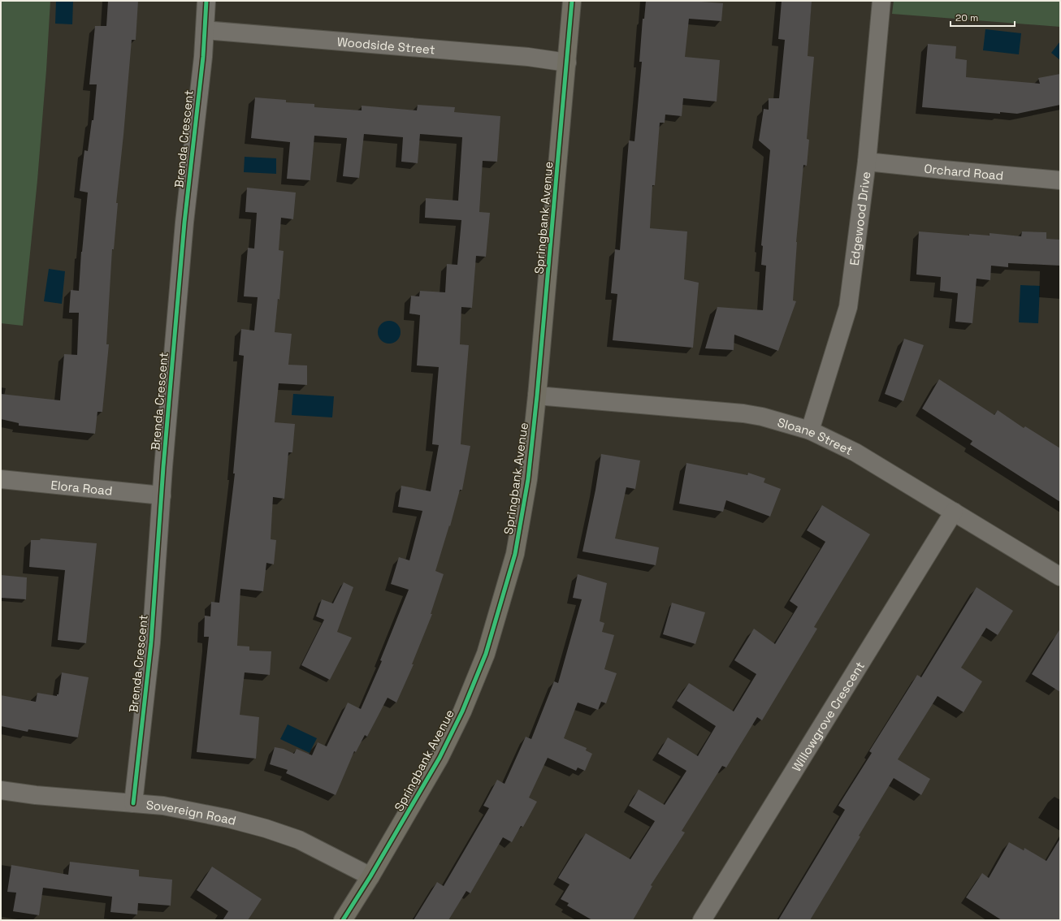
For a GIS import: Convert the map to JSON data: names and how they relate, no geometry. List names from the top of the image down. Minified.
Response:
{"streets":{"main road":["Springbank Avenue"],"street":["Woodside Street","Brenda Crescent","Orchard Road","Edgewood Drive","Sloane Street","Elora Road","Willowgrove Crescent","Sovereign Road"]},"crossings":[["Woodside Street","Brenda Crescent"],["Woodside Street","Springbank Avenue"],["Brenda Crescent","Elora Road"],["Brenda Crescent","Sovereign Road"],["Orchard Road","Edgewood Drive"],["Springbank Avenue","Sloane Street"],["Springbank Avenue","Sovereign Road"],["Edgewood Drive","Sloane Street"],["Sloane Street","Willowgrove Crescent"]],"scale_bar":"20 m"}
